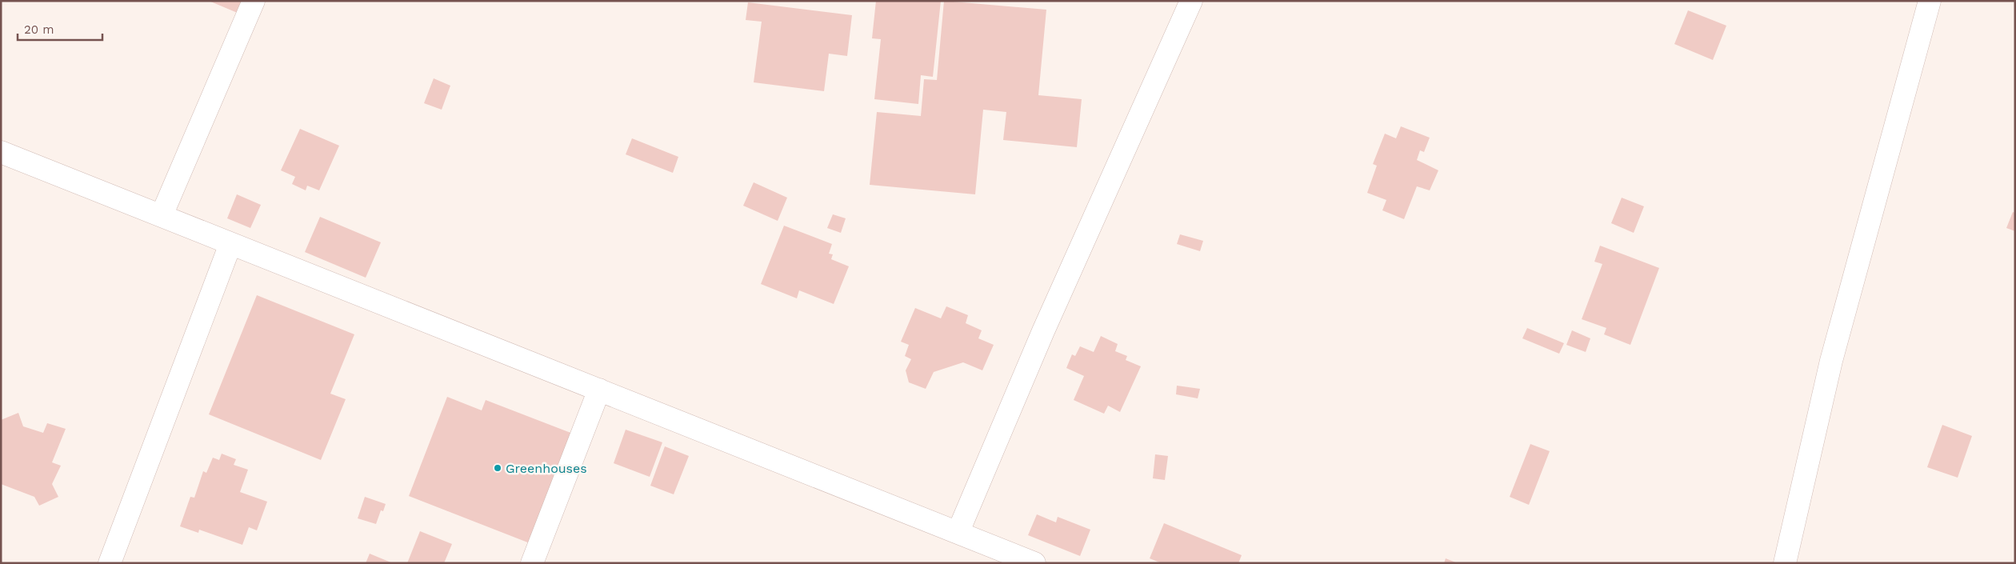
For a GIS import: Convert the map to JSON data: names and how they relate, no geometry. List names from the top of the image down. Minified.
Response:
{"places":["Greenhouses"],"scale_bar":"20 m"}
